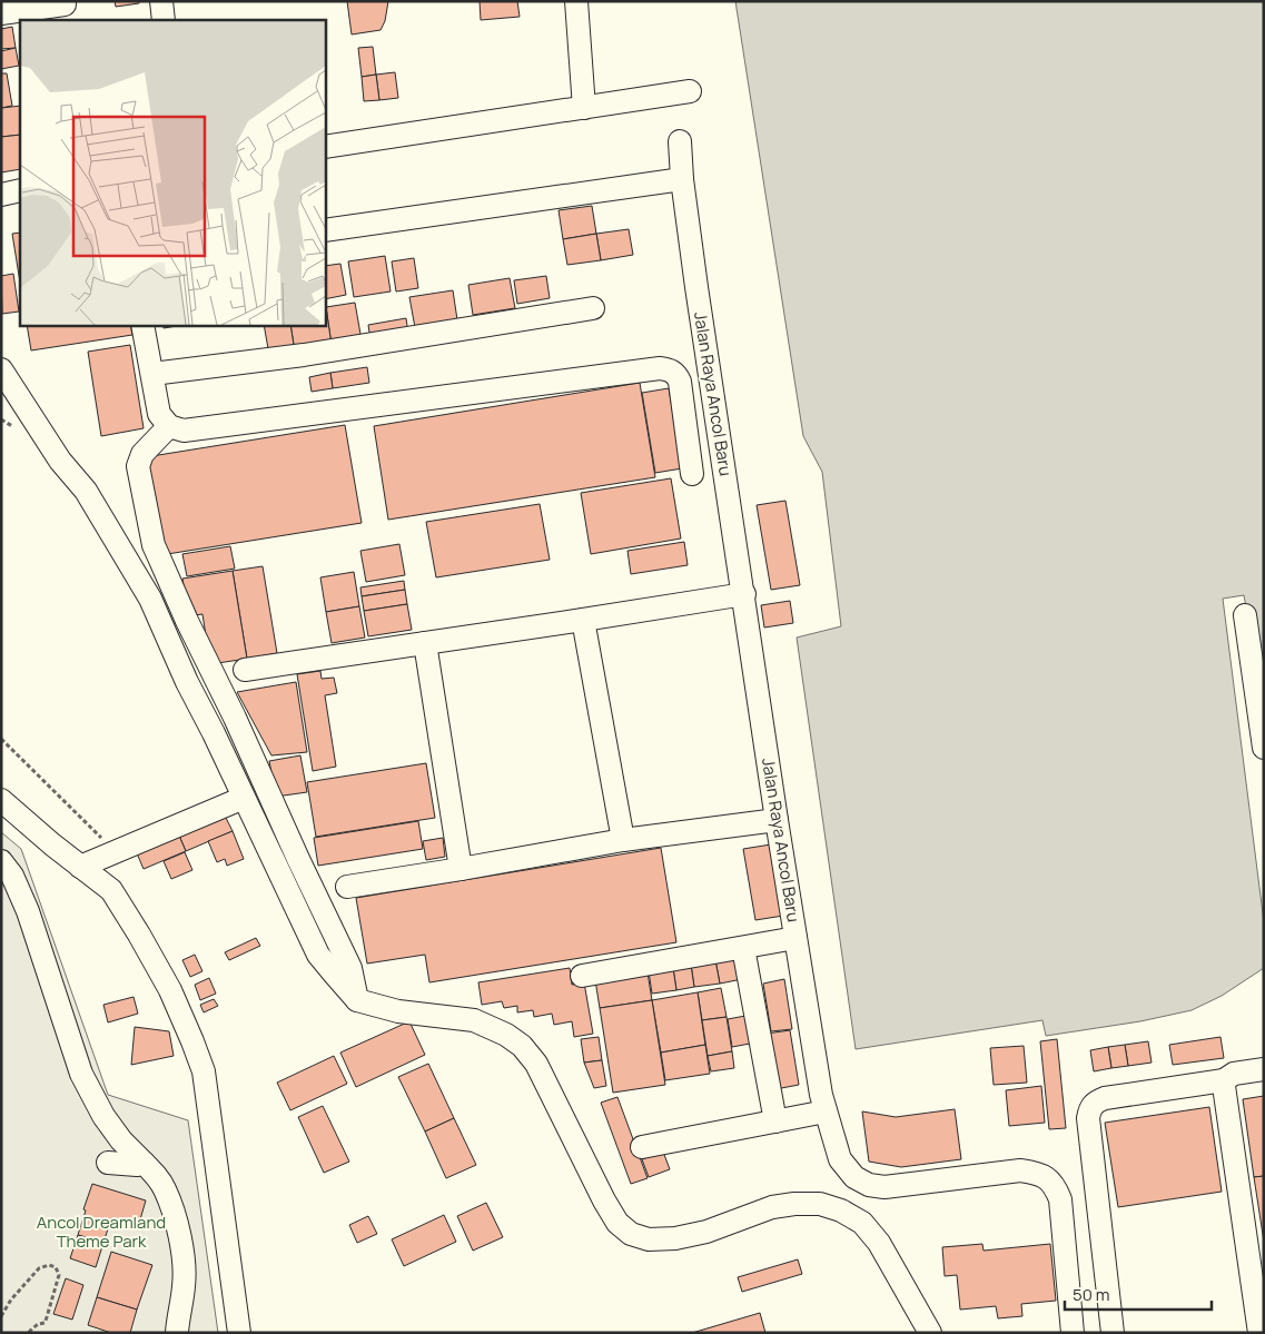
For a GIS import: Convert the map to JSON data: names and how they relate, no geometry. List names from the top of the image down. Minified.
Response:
{"streets":{"lane":["Jalan Raya Ancol Baru"]},"parks":["Ancol Dreamland Theme Park"],"scale_bar":"50 m"}
